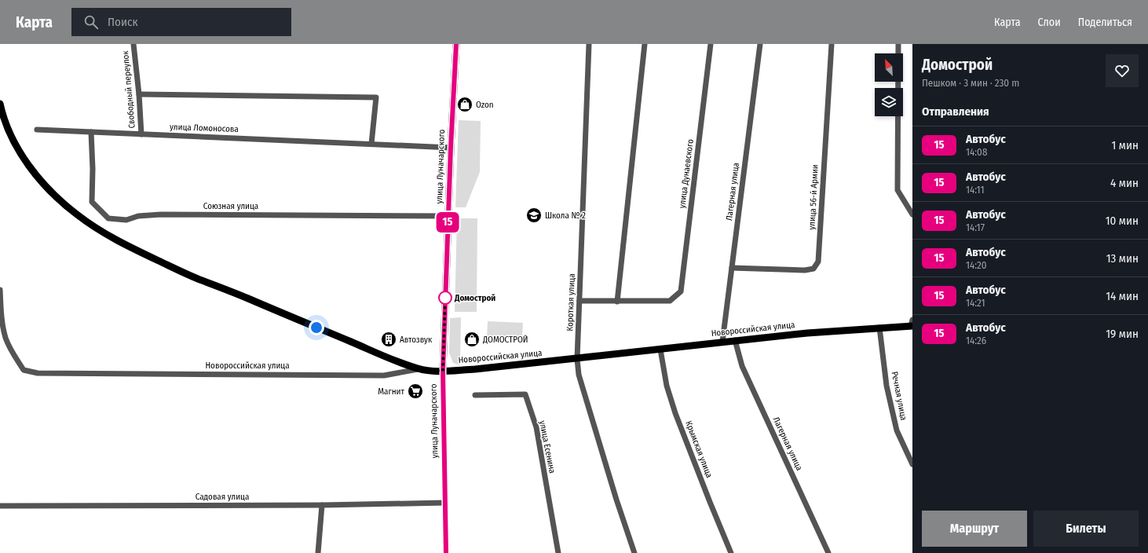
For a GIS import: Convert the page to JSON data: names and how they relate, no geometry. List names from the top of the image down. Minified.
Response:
{"streets":{"main road":["улица Луначарского","Новороссийская улица"],"street":["Свободный переулок","улица Ломоносова","улица Дунаевского","Лагерная улица","улица 56-й Армии","Союзная улица","Короткая улица","Речная улица","улица Есенина","Крымская улица","Садовая улица"]},"crossings":[["Свободный переулок","улица Ломоносова"],["улица Ломоносова","улица Луначарского"],["улица Ломоносова","Союзная улица"],["улица Луначарского","Союзная улица"],["улица Луначарского","Новороссийская улица"],["улица Луначарского","Садовая улица"],["Лагерная улица","улица 56-й Армии"],["Лагерная улица","Новороссийская улица"],["Короткая улица","Новороссийская улица"],["Новороссийская улица","Речная улица"],["Новороссийская улица","Крымская улица"]],"places":{"shop":["Ozon","ДОМОСТРОЙ"],"school or university":["Школа № 2"],"other":["Домострой"],"building":["Автозвук"],"supermarket":["Магнит"]},"lines":["bus line 15"],"north":"top left","page":{"header":"Карта","search":"Поиск","nav":["Карта","Слои","Поделиться"],"on_map":"15","heading":[["Домострой","Пешком · 3 мин · 230 m"],"Отправления"],"list":[{"mark":"15","name":"Автобус","note":"14:08","value":"1 мин"},{"mark":"15","name":"Автобус","note":"14:11","value":"4 мин"},{"mark":"15","name":"Автобус","note":"14:17","value":"10 мин"},{"mark":"15","name":"Автобус","note":"14:20","value":"13 мин"},{"mark":"15","name":"Автобус","note":"14:21","value":"14 мин"},{"mark":"15","name":"Автобус","note":"14:26","value":"19 мин"}],"buttons":["Маршрут","Билеты"]}}
